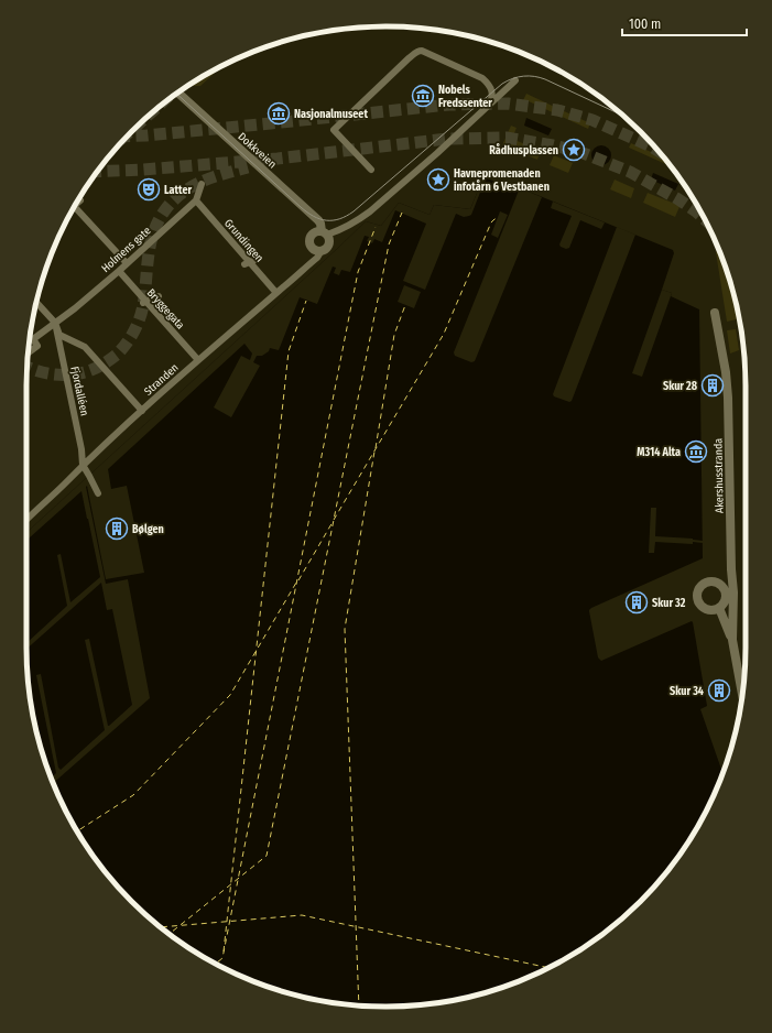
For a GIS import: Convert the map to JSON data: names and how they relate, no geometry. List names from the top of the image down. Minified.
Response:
{"streets":{"street":["Dokkveien","Grundingen","Holmens gate","Bryggegata","Stranden","Fjordalléen","Akershusstranda"]},"crossings":[["Dokkveien","Stranden"],["Grundingen","Holmens gate"],["Grundingen","Stranden"],["Holmens gate","Bryggegata"],["Holmens gate","Fjordalléen"],["Bryggegata","Stranden"],["Stranden","Fjordalléen"]],"places":{"museum":["Nobels Fredssenter","Nasjonalmuseet","M314 Alta"],"place":["Rådhusplassen","Havnepromenaden infotårn 6 Vestbanen"],"theatre":["Latter"],"building":["Skur 28","Bølgen","Skur 32","Skur 34"]},"scale_bar":"100 m"}
